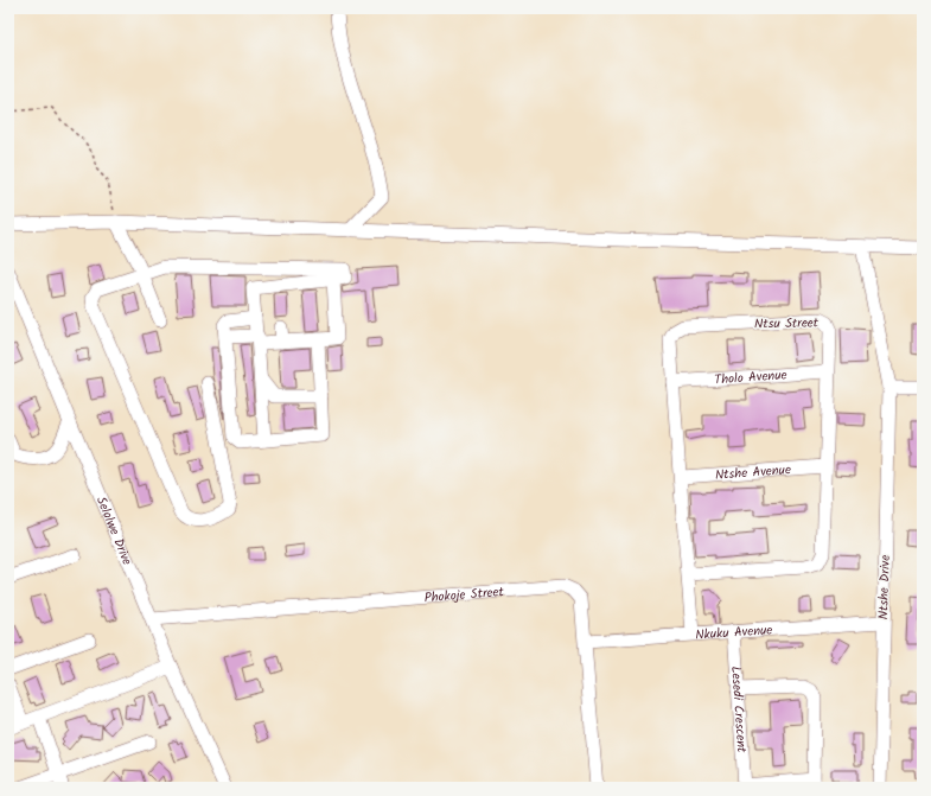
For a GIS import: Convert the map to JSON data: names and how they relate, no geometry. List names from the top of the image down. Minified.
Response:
{"streets":{"street":["Ntsu Street","Tholo Avenue","Ntshe Avenue","Selolwe Drive","Ntshe Drive","Phokoje Street","Nkuku Avenue","Lesedi Crescent"]},"crossings":[["Ntsu Street","Tholo Avenue"],["Ntsu Street","Ntshe Avenue"],["Ntsu Street","Nkuku Avenue"],["Selolwe Drive","Phokoje Street"],["Ntshe Drive","Nkuku Avenue"],["Phokoje Street","Nkuku Avenue"],["Nkuku Avenue","Lesedi Crescent"]]}
